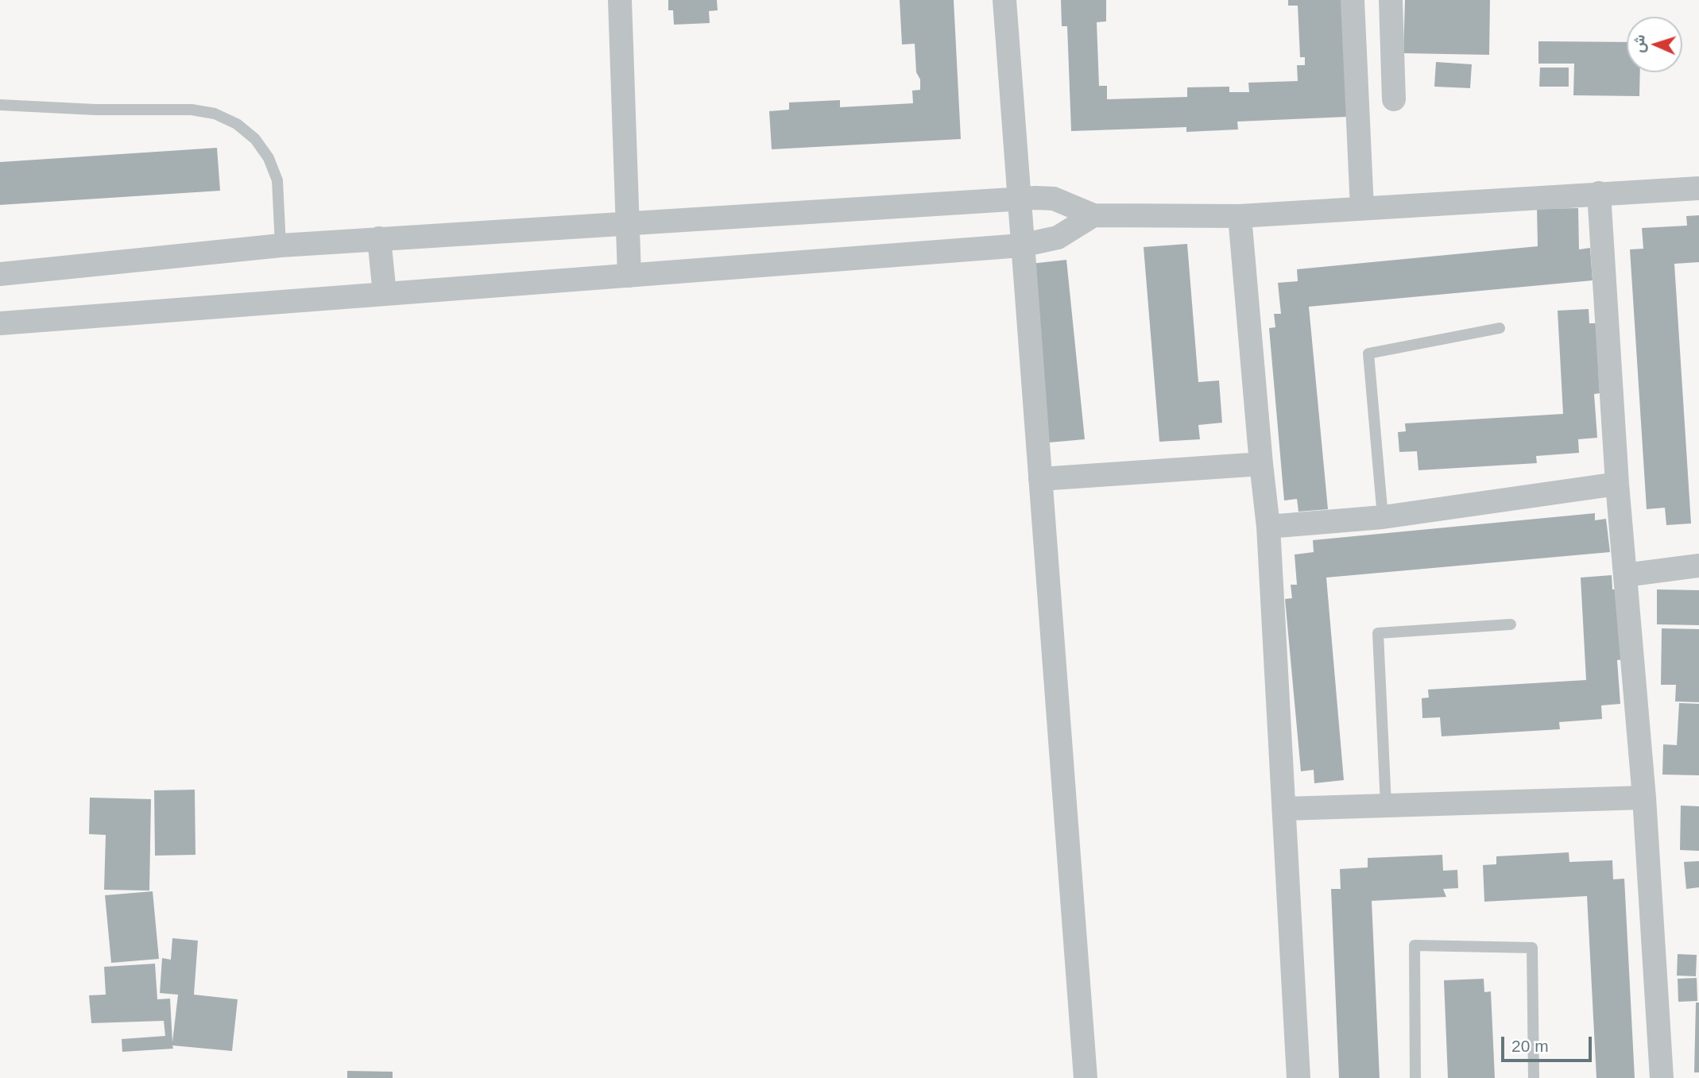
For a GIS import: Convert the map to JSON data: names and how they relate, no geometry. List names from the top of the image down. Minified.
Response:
{"scale_bar":"20 m","north":"left"}
